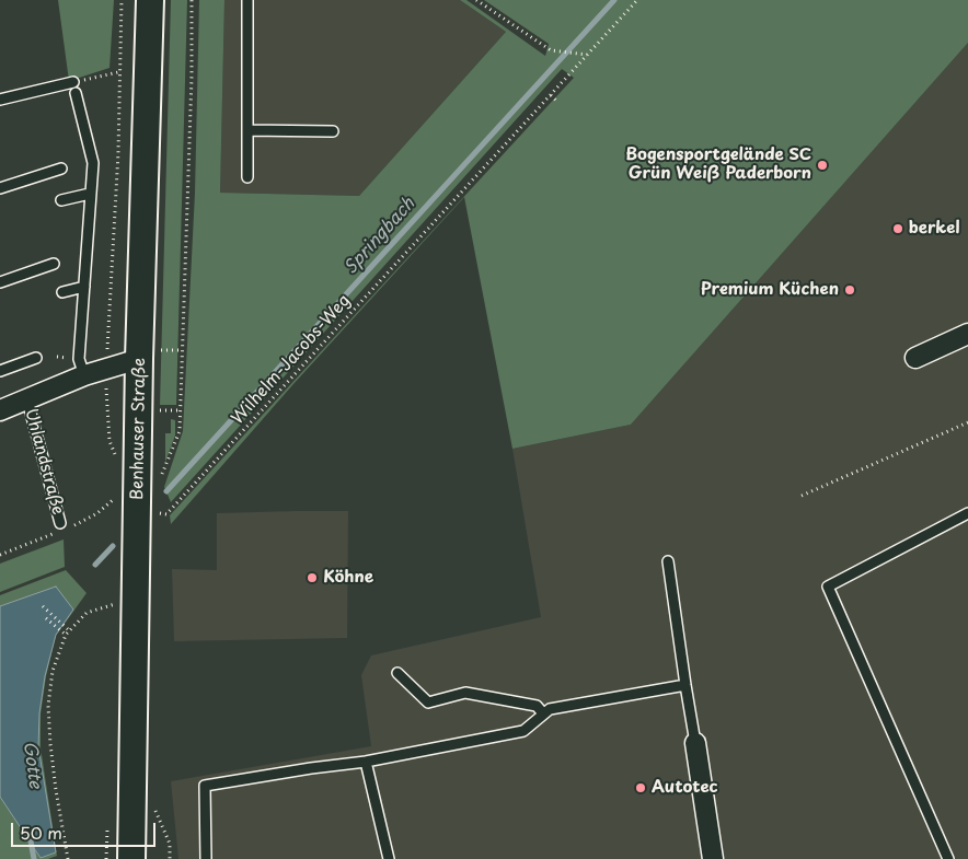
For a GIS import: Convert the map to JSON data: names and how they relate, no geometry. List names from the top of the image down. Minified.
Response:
{"streets":{"main road":["Benhauser Straße"],"street":["Uhlandstraße"],"path":["Wilhelm-Jacobs-Weg"]},"crossings":[["Benhauser Straße","Uhlandstraße"]],"water":["Springbach","Gotte"],"places":["Bogensportgelände SC Grün Weiß Paderborn","berkel","Premium Küchen","Köhne","Autotec"],"scale_bar":"50 m"}
